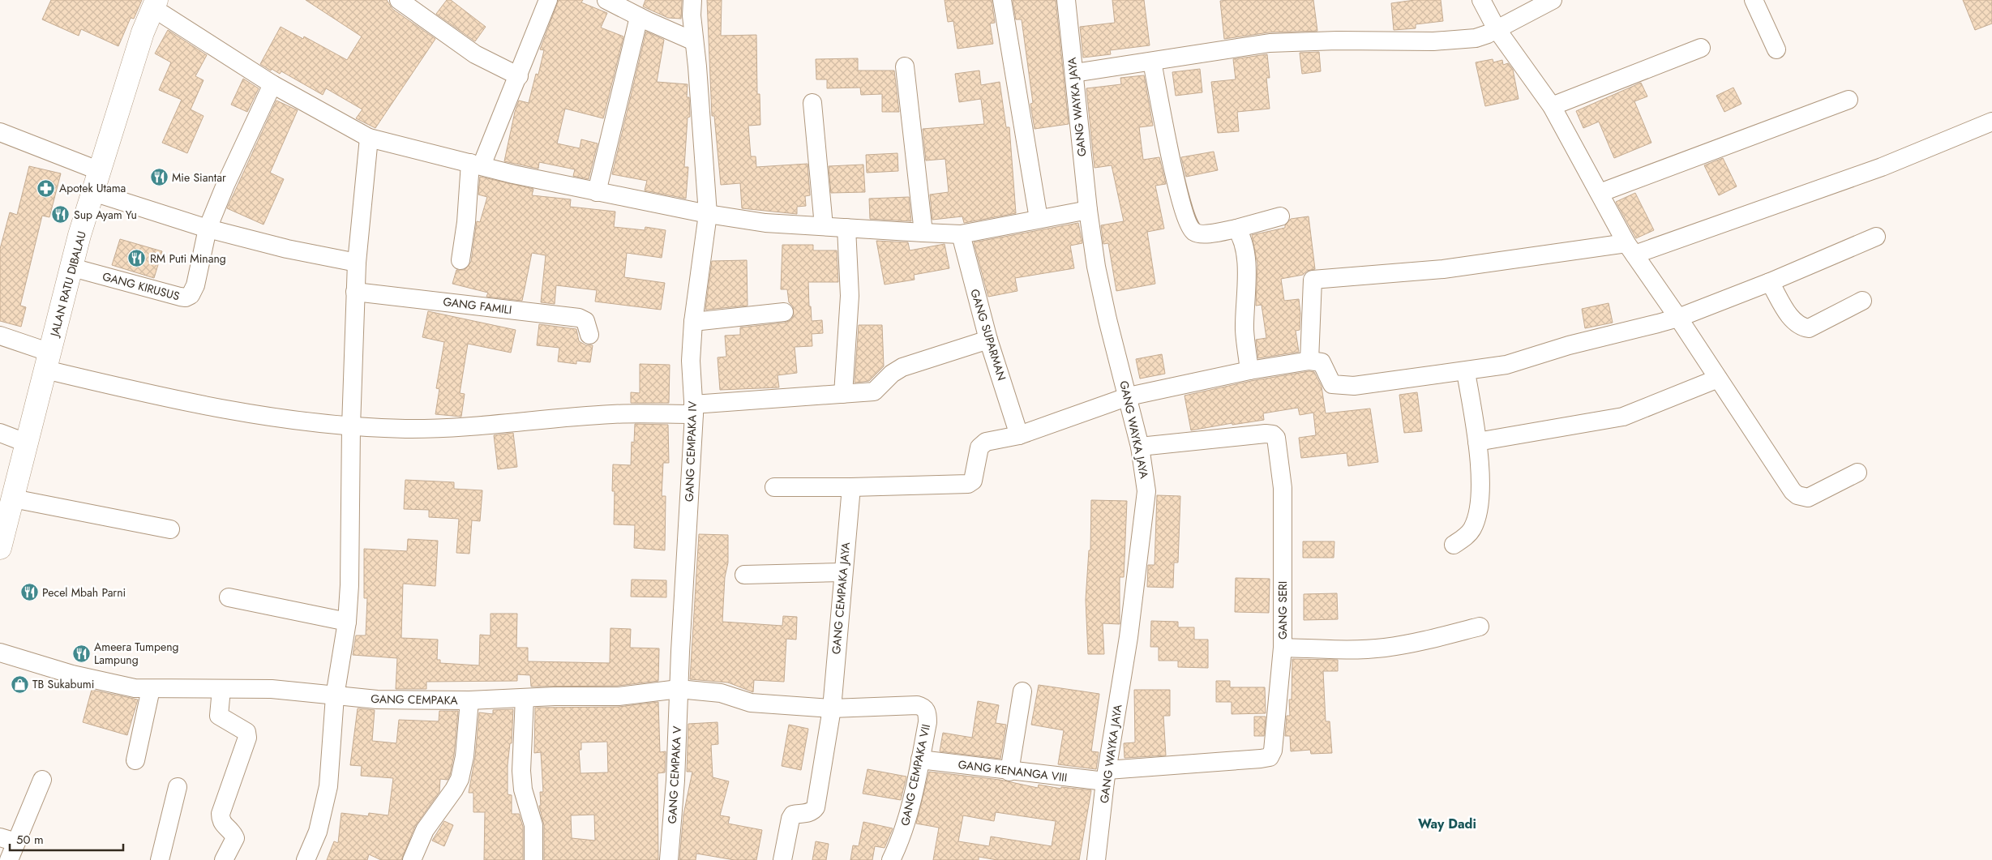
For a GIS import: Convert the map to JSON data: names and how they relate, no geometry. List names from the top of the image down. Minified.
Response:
{"streets":{"main road":["JALAN RATU DIBALAU"],"street":["GANG WAYKA JAYA","GANG KIRUSUS","GANG FAMILI","GANG SUPARMAN","GANG CEMPAKA IV","GANG CEMPAKA JAYA","GANG SERI","GANG CEMPAKA","GANG KENANGA VIII","GANG CEMPAKA V","GANG CEMPAKA VII"]},"crossings":[["GANG WAYKA JAYA","GANG SERI"],["GANG WAYKA JAYA","GANG KENANGA VIII"],["JALAN RATU DIBALAU","GANG KIRUSUS"],["GANG CEMPAKA IV","GANG CEMPAKA"],["GANG CEMPAKA IV","GANG CEMPAKA V"],["GANG CEMPAKA JAYA","GANG CEMPAKA"],["GANG CEMPAKA JAYA","GANG CEMPAKA VII"],["GANG SERI","GANG KENANGA VIII"],["GANG CEMPAKA","GANG CEMPAKA V"],["GANG CEMPAKA","GANG CEMPAKA VII"],["GANG KENANGA VIII","GANG CEMPAKA VII"]],"districts":["Way Dadi"],"places":{"restaurant":["Mie Siantar","Sup Ayam Yu","RM Puti Minang","Pecel Mbah Parni","Ameera Tumpeng Lampung"],"pharmacy":["Apotek Utama"],"shop":["TB Sukabumi"]},"scale_bar":"50 m"}
